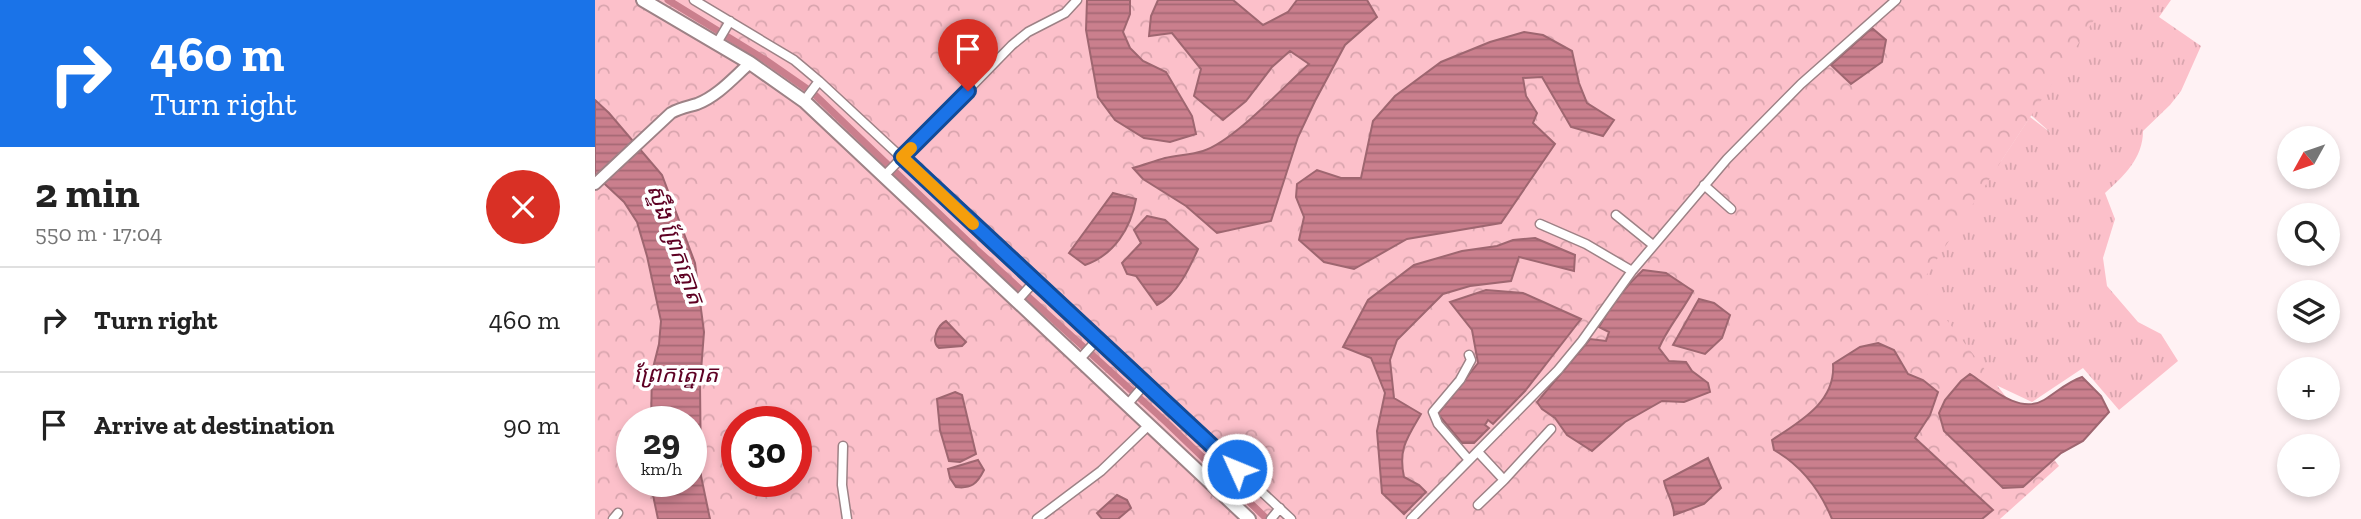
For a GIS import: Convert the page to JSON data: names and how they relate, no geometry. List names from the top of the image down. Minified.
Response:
{"water":["ស្ទឹង ព្រែកត្នោត","ព្រែកត្នោត"],"north":"bottom left","page":{"turn":["460 m","Turn right"],"map_buttons":["+","−"],"heading":["2 min","550 m · 17:04"],"list":[{"name":"Turn right","value":"460 m"},{"name":"Arrive at destination","value":"90 m"}],"speed":"29 km/h","limit":"30"}}
